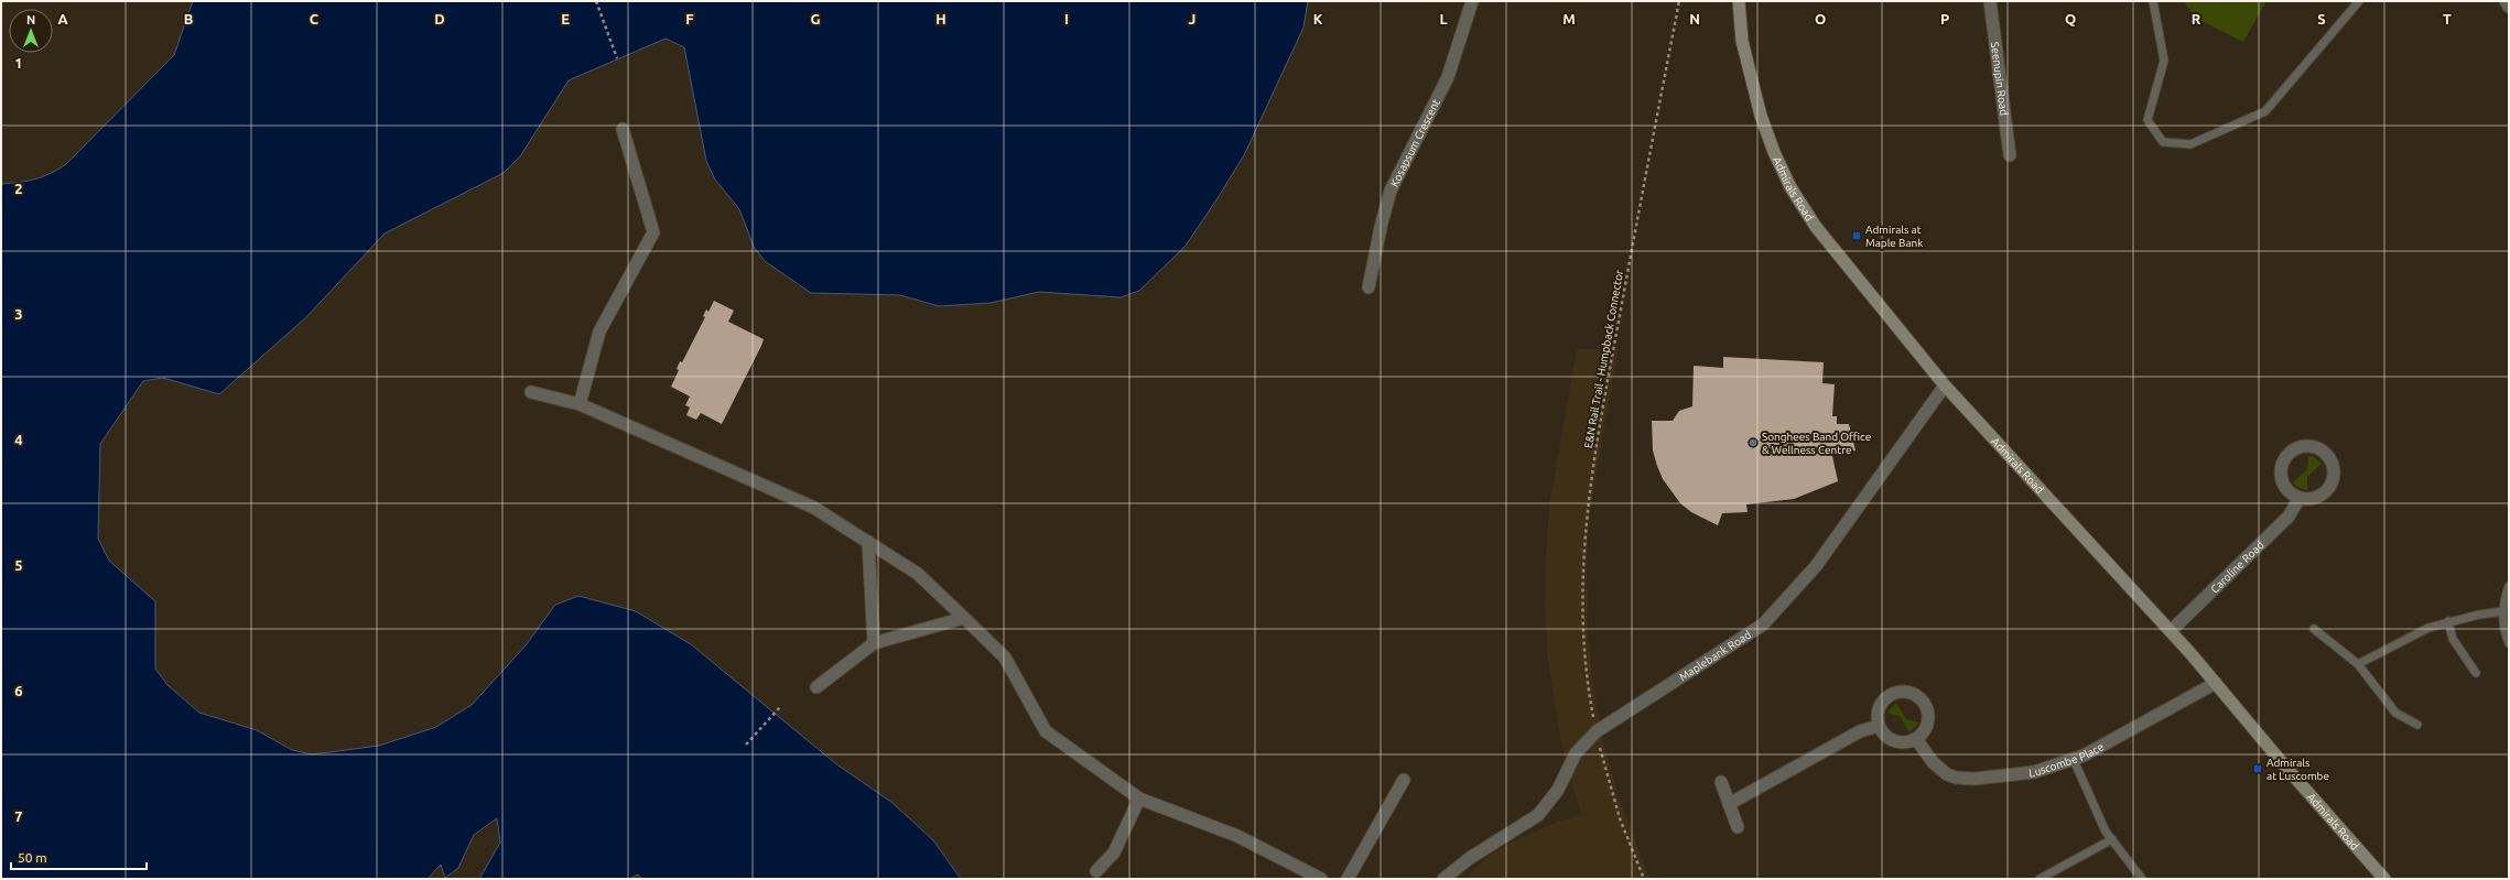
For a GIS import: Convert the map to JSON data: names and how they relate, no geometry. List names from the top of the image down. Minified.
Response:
{"streets":{"main road":["Admirals Road"],"street":["Seenupin Road","Kosapsum Crescent","Caroline Road","Maplebank Road","Luscombe Place"],"path":["E&N Rail Trail - Humpback Connector"]},"crossings":[["Admirals Road","Caroline Road"],["Admirals Road","Maplebank Road"],["Admirals Road","Luscombe Place"]],"places":{"transit":["Admirals at Maple Bank","Admirals at Luscombe"],"other":["Songhees Band Office & Wellness Centre"]},"scale_bar":"50 m","north":"top","grid":{"columns":["A","B","C","D","E","F","G","H","I","J","K","L","M","N","O","P","Q","R","S","T"],"rows":["1","2","3","4","5","6","7"]}}
